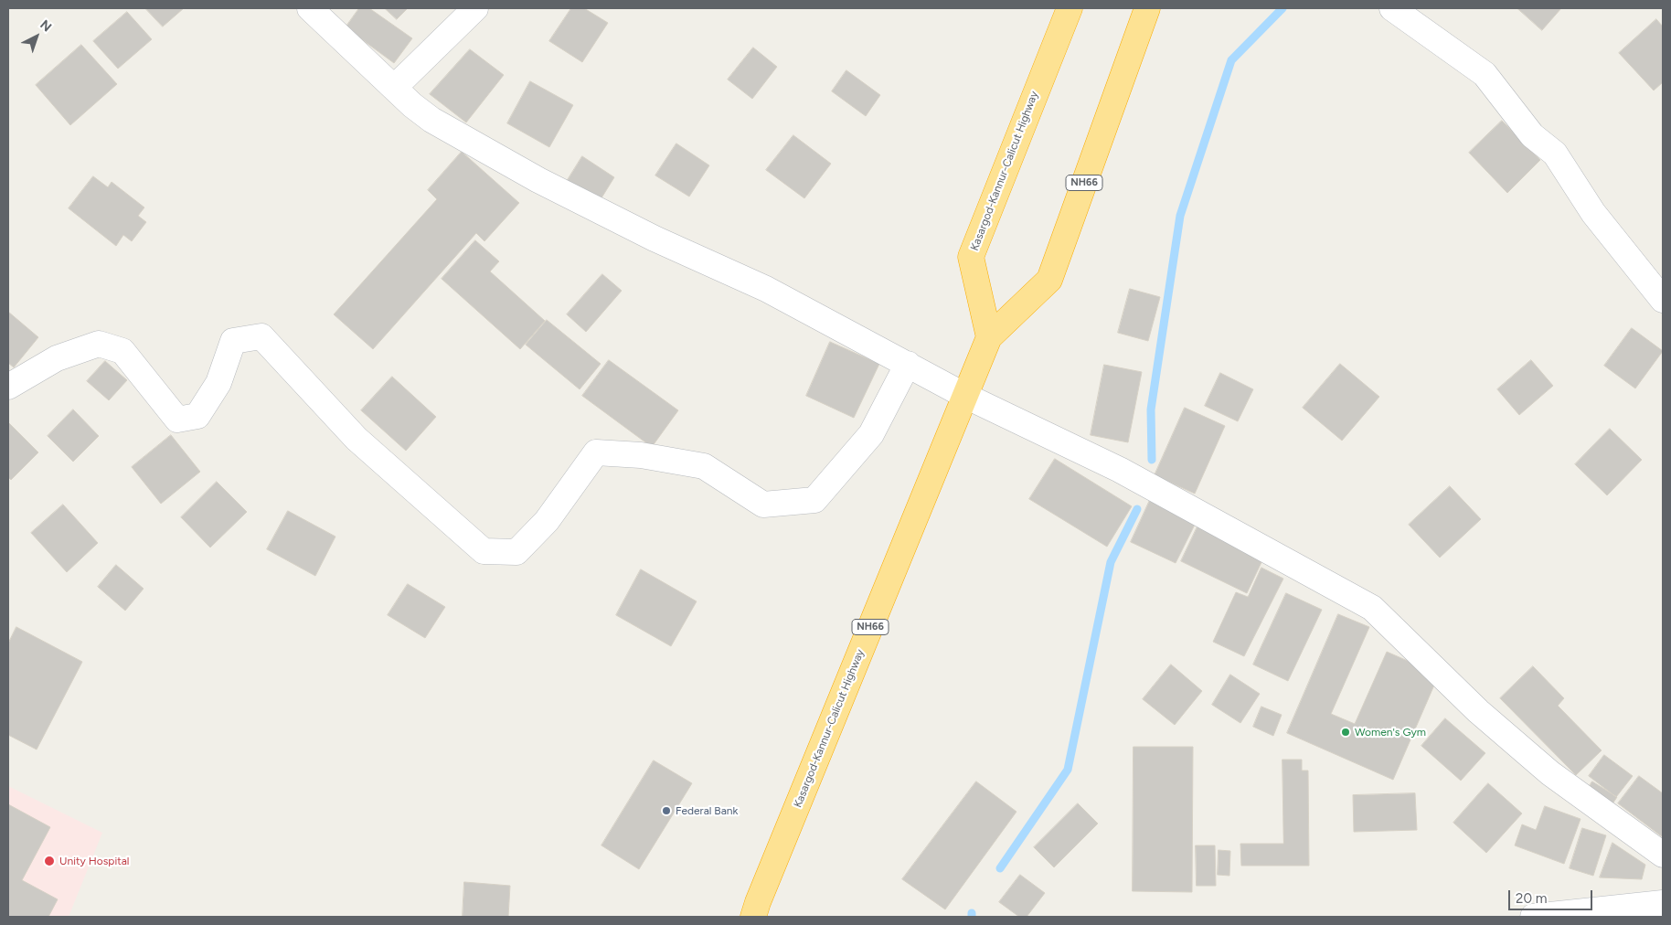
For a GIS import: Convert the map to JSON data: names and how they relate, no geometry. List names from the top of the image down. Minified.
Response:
{"streets":{"highway":["Kasargod-Kannur-Calicut Highway","NH66"]},"places":["Women's Gym","Federal Bank","Unity Hospital"],"scale_bar":"20 m","north":"top right"}
